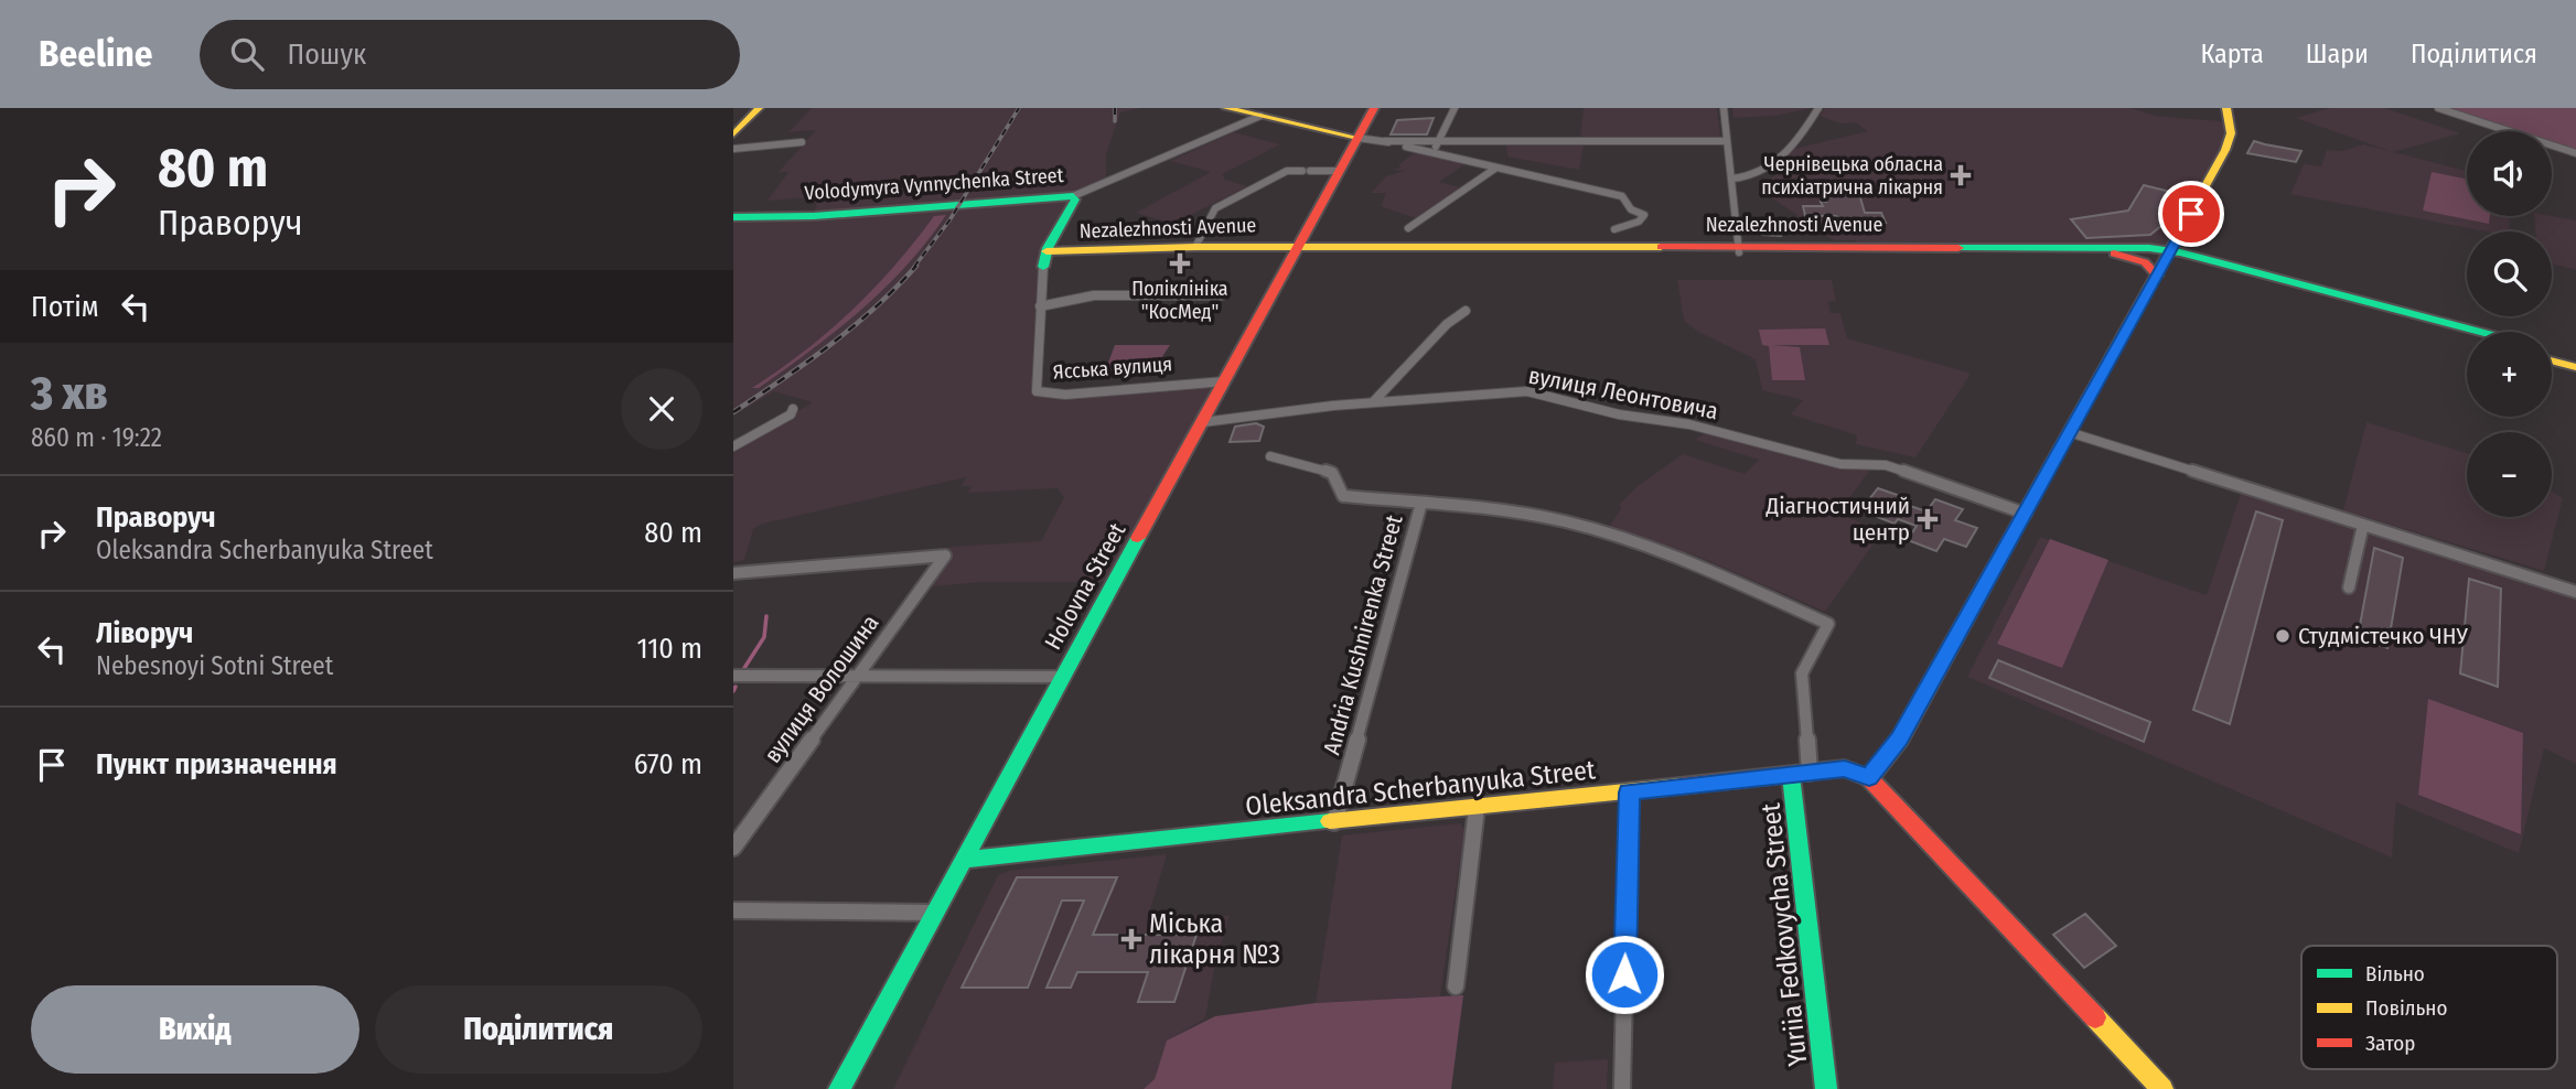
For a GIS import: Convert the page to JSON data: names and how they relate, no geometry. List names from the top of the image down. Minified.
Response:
{"streets":{"main road":["Volodymyra Vynnychenka Street","Nezalezhnosti Avenue","Ясська вулиця","Holovna Street","Oleksandra Scherbanyuka Street","Yuriia Fedkovycha Street"],"street":["вулиця Леонтовича","Andria Kushnirenka Street","вулиця Волошина"]},"crossings":[["Volodymyra Vynnychenka Street","Ясська вулиця"],["Nezalezhnosti Avenue","Ясська вулиця"],["Nezalezhnosti Avenue","Holovna Street"],["Ясська вулиця","Holovna Street"],["вулиця Леонтовича","Holovna Street"],["Holovna Street","Oleksandra Scherbanyuka Street"],["Andria Kushnirenka Street","Oleksandra Scherbanyuka Street"],["Oleksandra Scherbanyuka Street","Yuriia Fedkovycha Street"]],"places":{"health":["Чернівецька обласна психіатрична лікарня","Поліклініка \"КосМед\"","Діагностичний центр","Міська лікарня №3"],"other":["Студмістечко ЧНУ"]},"legend":["Вільно","Повільно","Затор"],"page":{"header":"Beeline","search":"Пошук","nav":["Карта","Шари","Поділитися"],"turn":["80 m","Праворуч"],"map_buttons":["+","−"],"then":"Потім","heading":["3 хв","860 m · 19:22"],"list":[{"name":"Праворуч","note":"Oleksandra Scherbanyuka Street","value":"80 m"},{"name":"Ліворуч","note":"Nebesnoyi Sotni Street","value":"110 m"},{"name":"Пункт призначення","value":"670 m"}],"buttons":["Вихід","Поділитися"]}}
